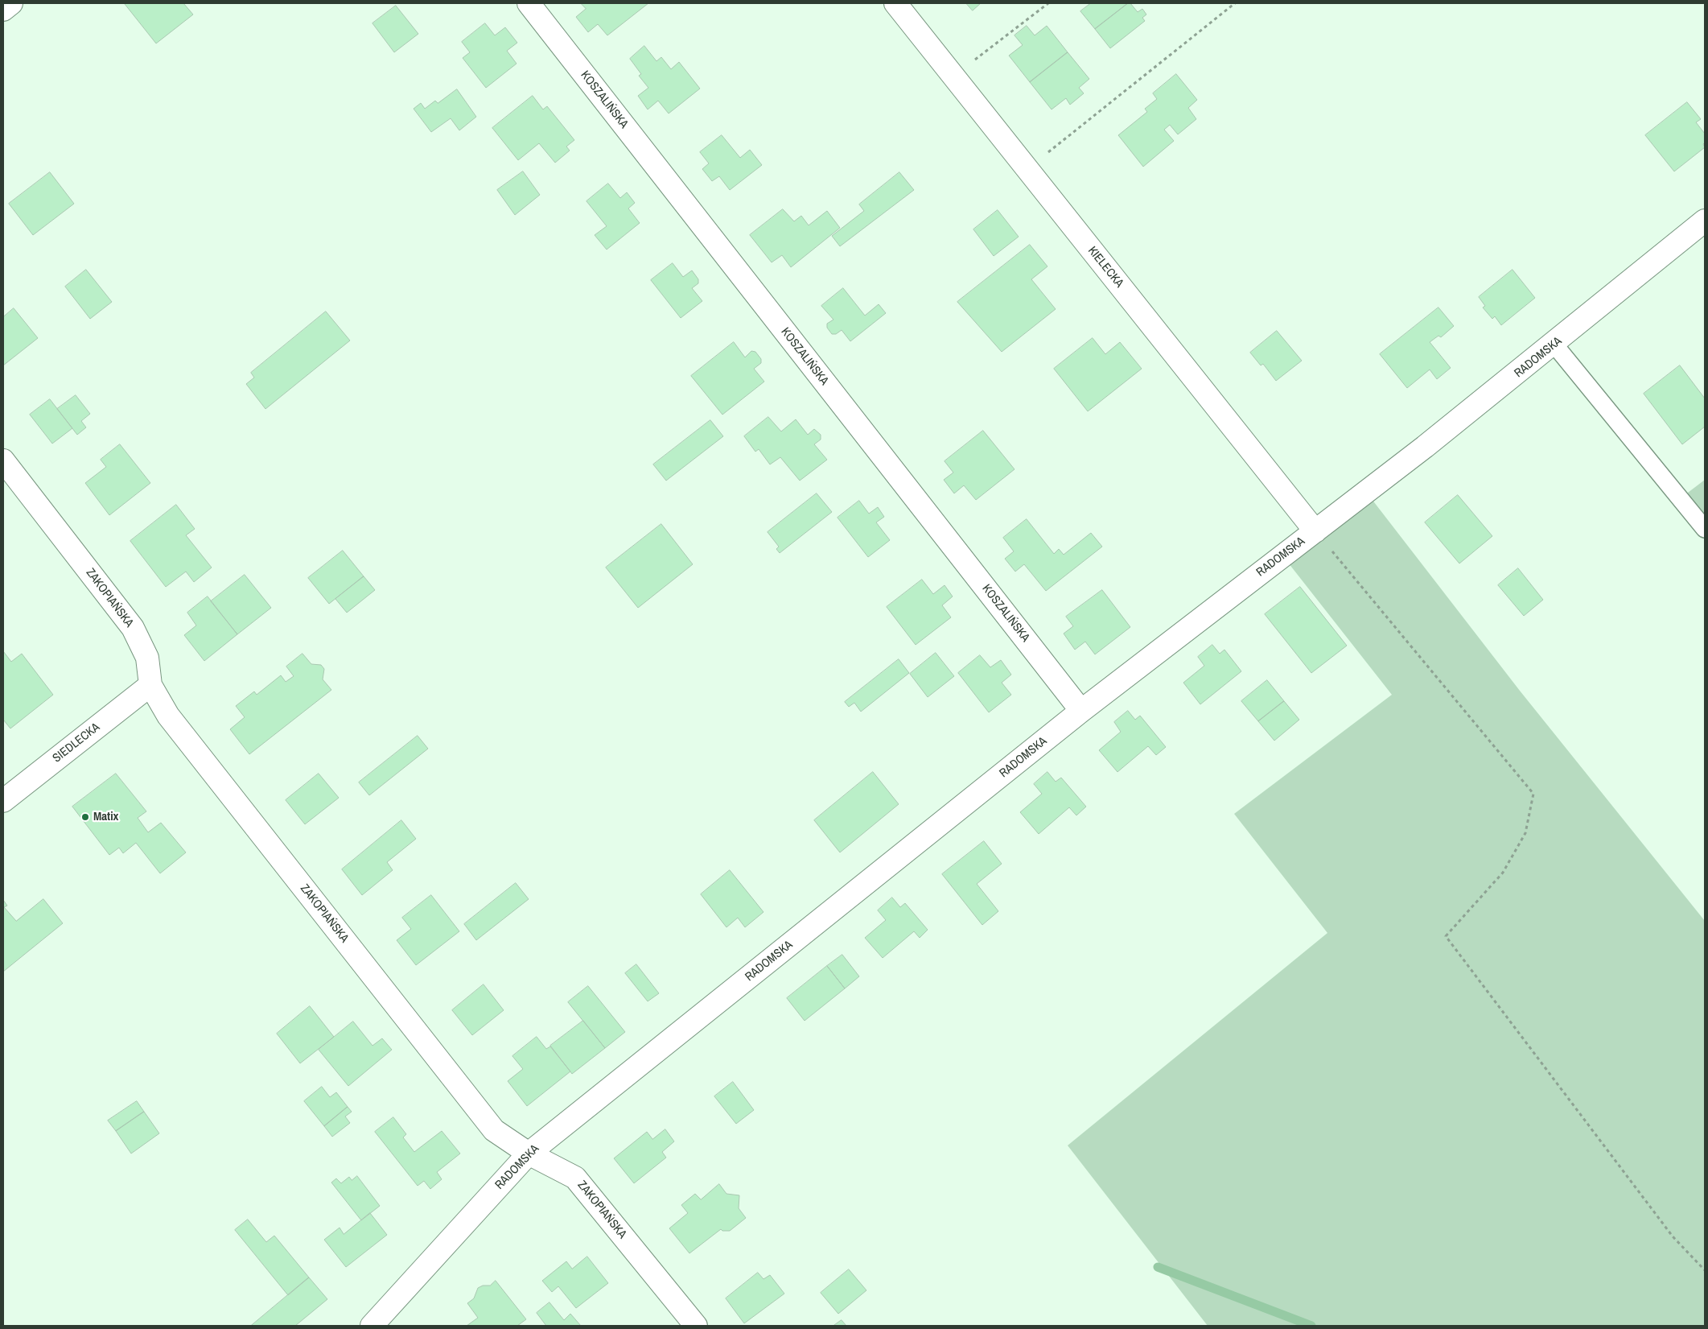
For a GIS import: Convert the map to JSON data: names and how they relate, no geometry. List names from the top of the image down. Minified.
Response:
{"streets":{"street":["KOSZALIŃSKA","KIELECKA","RADOMSKA","ZAKOPIAŃSKA","SIEDLECKA"]},"crossings":[["KOSZALIŃSKA","RADOMSKA"],["KIELECKA","RADOMSKA"],["RADOMSKA","ZAKOPIAŃSKA"],["ZAKOPIAŃSKA","SIEDLECKA"]],"places":["Matix"]}
